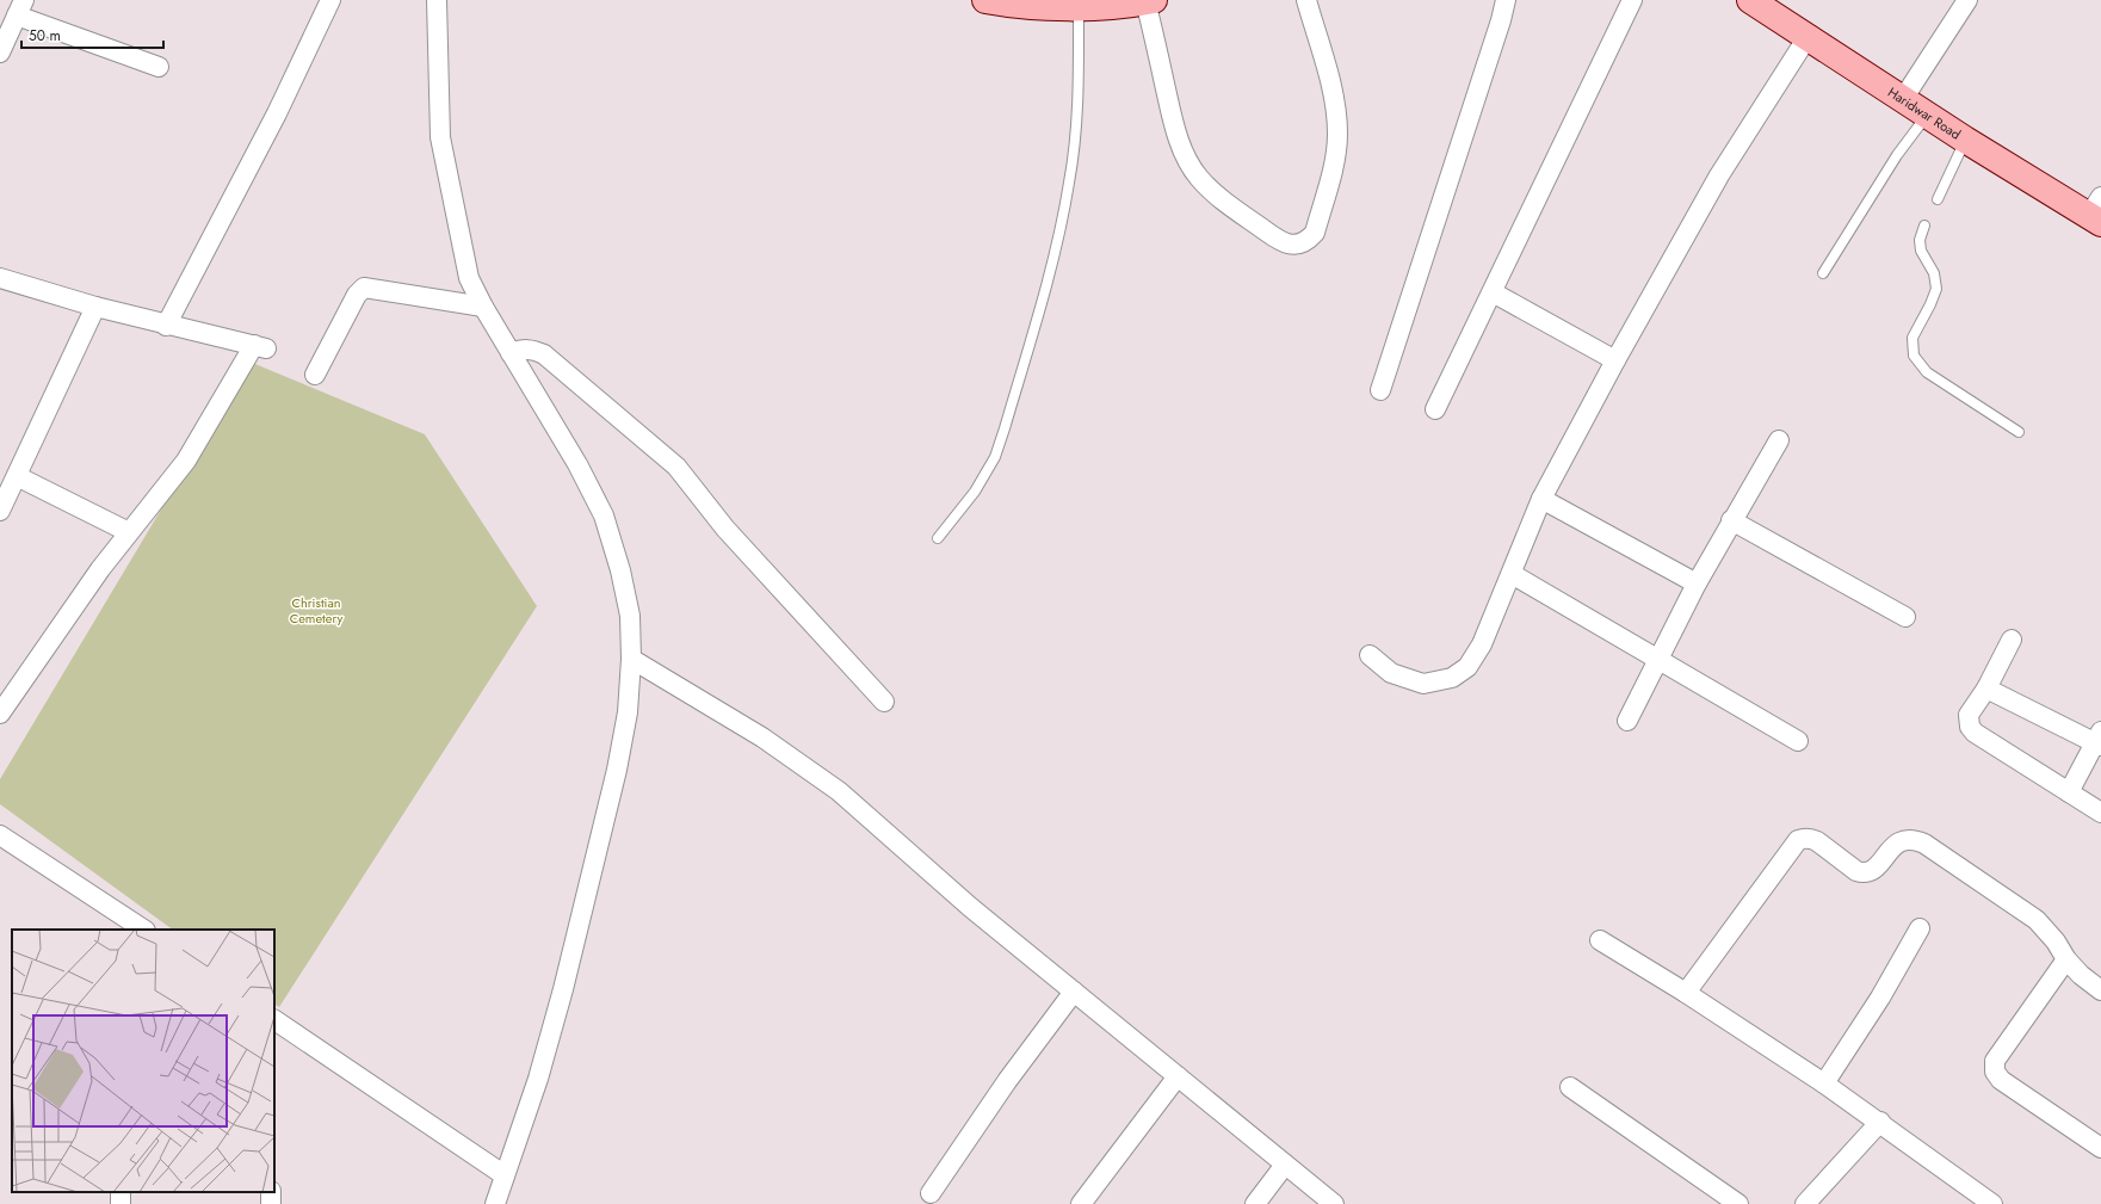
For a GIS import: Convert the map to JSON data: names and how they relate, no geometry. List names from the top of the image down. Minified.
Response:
{"streets":{"main road":["Haridwar Road"]},"parks":["Christian Cemetery"],"scale_bar":"50 m"}
